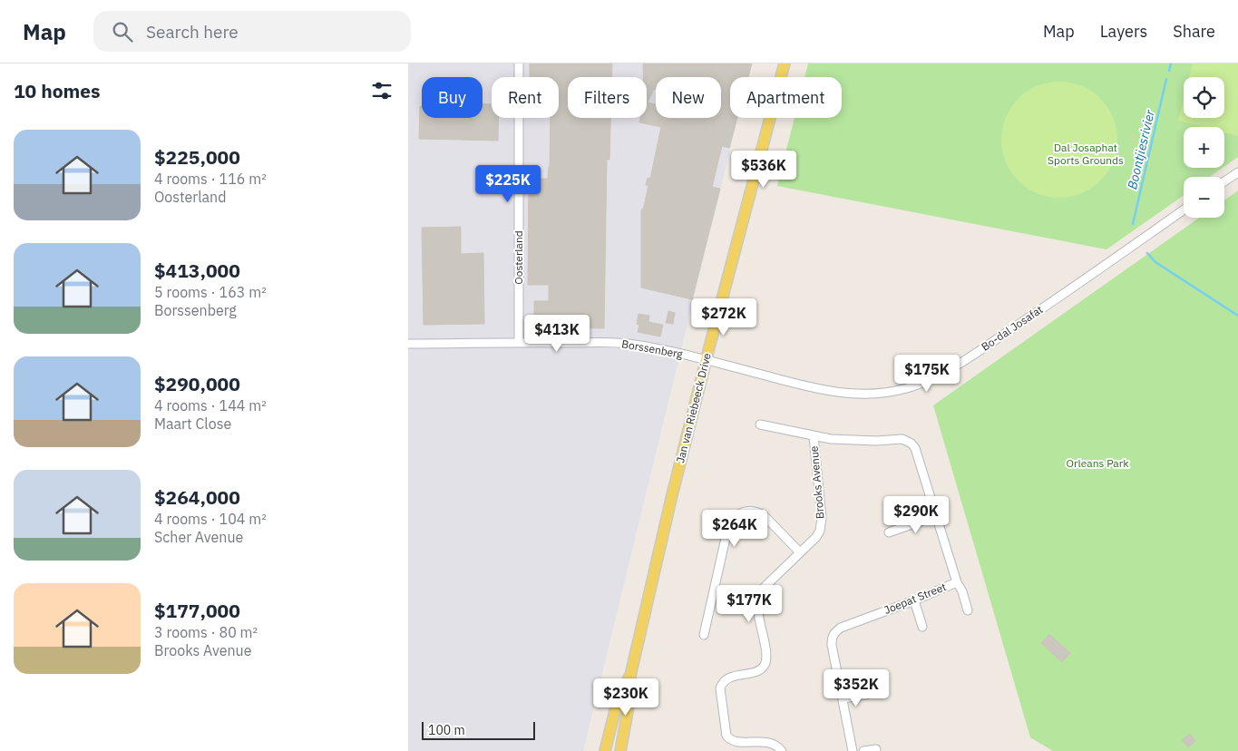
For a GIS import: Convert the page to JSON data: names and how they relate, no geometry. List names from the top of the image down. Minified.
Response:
{"streets":{"main road":["Jan van Riebeeck Drive"],"street":["Oosterland","Bo-dal Josafat","Borssenberg","Brooks Avenue","Joepat Street"]},"crossings":[["Oosterland","Borssenberg"],["Bo-dal Josafat","Borssenberg"],["Bo-dal Josafat","Jan van Riebeeck Drive"],["Borssenberg","Jan van Riebeeck Drive"],["Brooks Avenue","Joepat Street"]],"water":["Boontjiesrivier"],"parks":["Dal Josaphat Sports Grounds","Orleans Park"],"scale_bar":"100 m","page":{"header":"Map","search":"Search here","nav":["Map","Layers","Share"],"heading":"10 homes","map_buttons":["+","−"],"chip":["Buy","Rent","Filters","New","Apartment"],"list":[{"name":"$225,000","note":"4 rooms · 116 m² · Oosterland"},{"name":"$413,000","note":"5 rooms · 163 m² · Borssenberg"},{"name":"$290,000","note":"4 rooms · 144 m² · Maart Close"},{"name":"$264,000","note":"4 rooms · 104 m² · Scher Avenue"},{"name":"$177,000","note":"3 rooms · 80 m² · Brooks Avenue"}],"price":["$536K","$225K","$272K","$413K","$175K","$290K","$264K","$177K","$352K","$230K"],"scale":"100 m"}}
